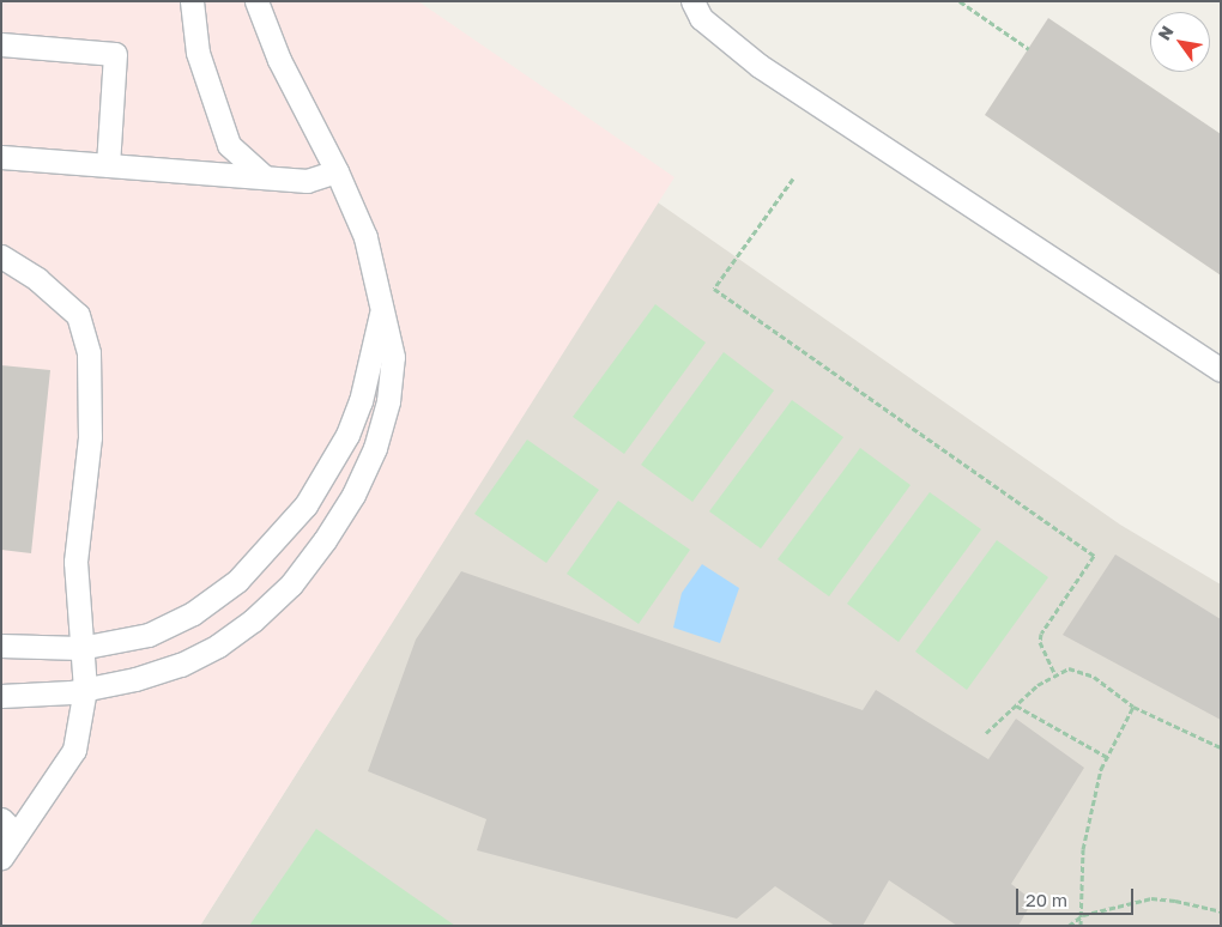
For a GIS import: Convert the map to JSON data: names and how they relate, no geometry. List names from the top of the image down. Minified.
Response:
{"scale_bar":"20 m","north":"top left"}
